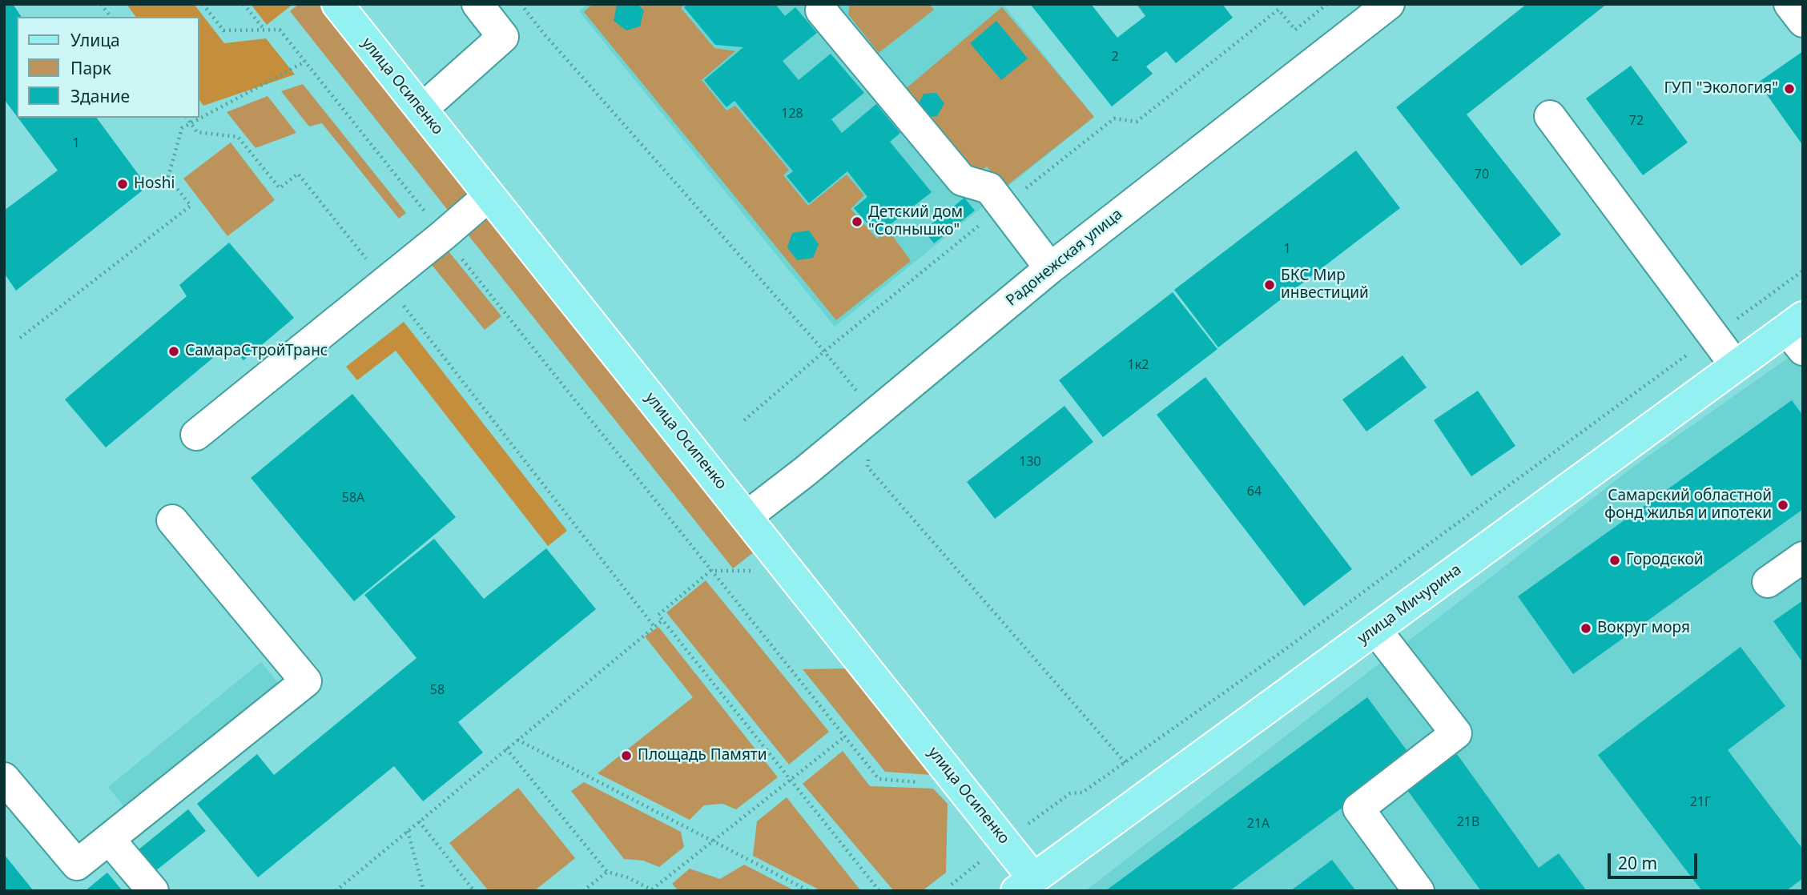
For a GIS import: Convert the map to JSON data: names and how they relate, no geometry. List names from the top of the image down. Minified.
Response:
{"streets":{"main road":["улица Осипенко","улица Мичурина"],"street":["Радонежская улица"]},"crossings":[["улица Осипенко","Радонежская улица"],["улица Осипенко","улица Мичурина"]],"places":["ГУП \"Экология\"","Hoshi","Детский дом \"Солнышко\"","БКС Мир инвестиций","СамараСтройТранс","Самарский областной фонд жилья и ипотеки","Городской","Вокруг моря","Площадь Памяти"],"house_numbers":["2","128","72","1","70","1","1к2","130","64","58А","58","21Г","21В","21А"],"legend":["Улица","Парк","Здание"],"scale_bar":"20 m"}
